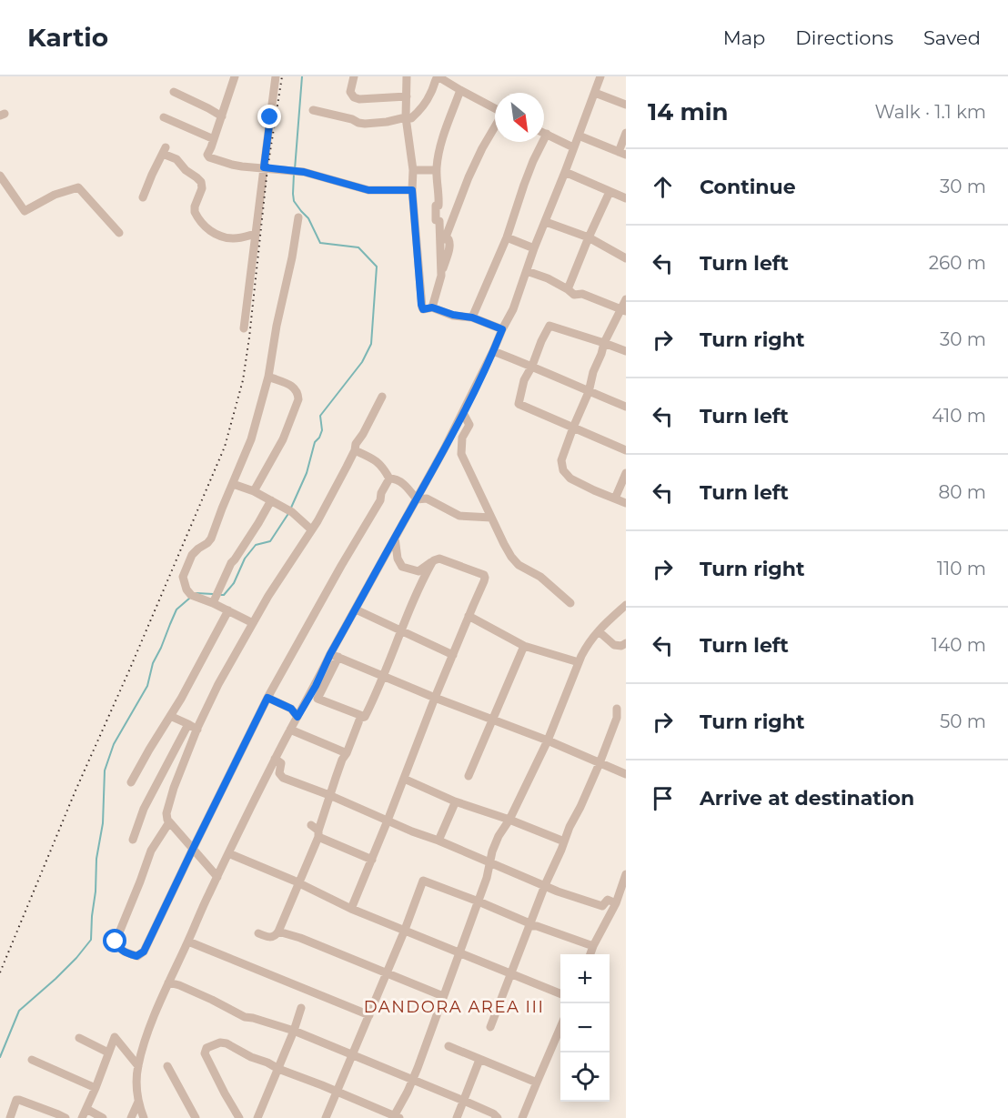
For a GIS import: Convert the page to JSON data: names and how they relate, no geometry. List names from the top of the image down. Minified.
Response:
{"districts":["DANDORA AREA III"],"north":"bottom right","page":{"header":"Kartio","nav":["Map","Directions","Saved"],"heading":["14 min","Walk · 1.1 km"],"list":[["Continue","30 m"],["Turn left","260 m"],["Turn right","30 m"],["Turn left","410 m"],["Turn left","80 m"],["Turn right","110 m"],["Turn left","140 m"],["Turn right","50 m"],"Arrive at destination"],"map_buttons":["+","−"]}}
